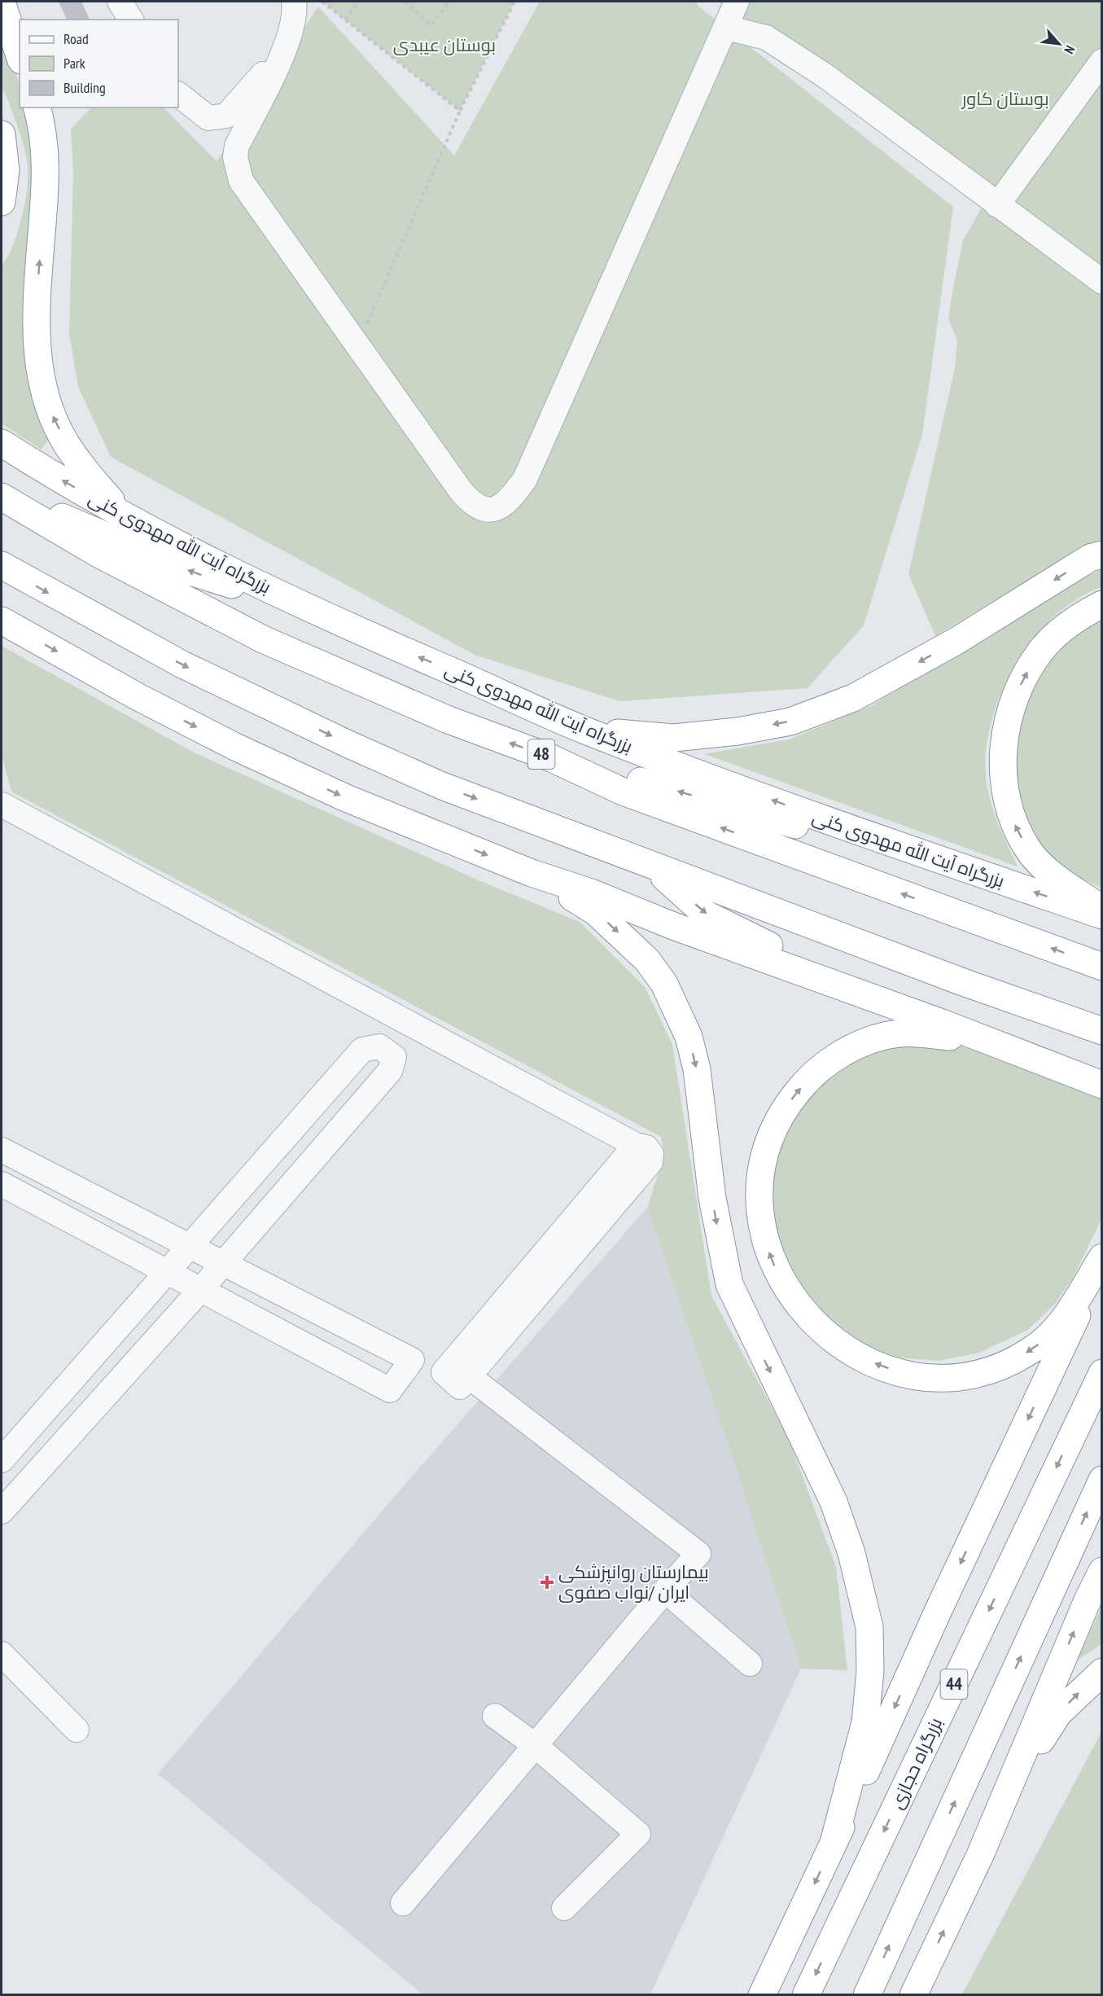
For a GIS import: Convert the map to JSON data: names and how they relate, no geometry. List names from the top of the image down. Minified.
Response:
{"streets":{"highway":["بزرگراه آیت الله مهدوی کنی","48","44","بزرگراه حجازی"]},"parks":["بوستان عیبدی","بوستان کاور"],"places":{"health":["بیمارستان روانپزشکی ایران /نواب صفوی"]},"legend":["Road","Park","Building"],"north":"bottom right"}
